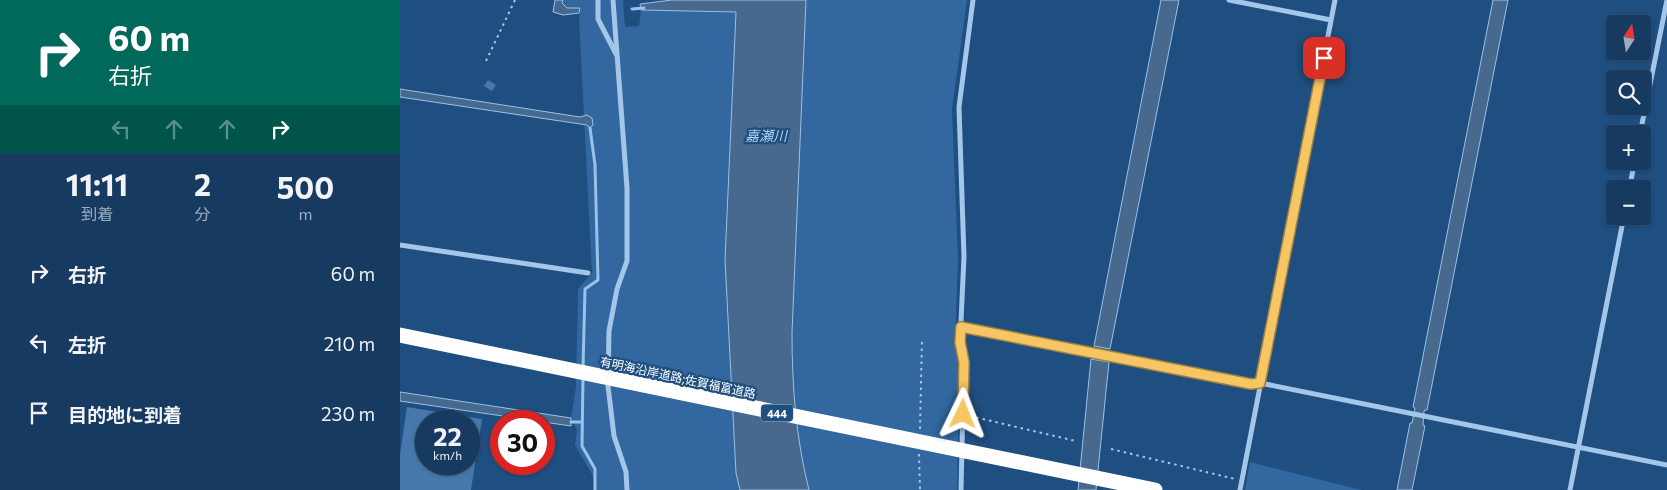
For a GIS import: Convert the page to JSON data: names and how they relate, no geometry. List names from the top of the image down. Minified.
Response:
{"streets":{"highway":["有明海沿岸道路;佐賀福富道路","444"]},"water":["嘉瀬川"],"north":"top","page":{"turn":["60 m","右折"],"map_buttons":["+","−"],"eta":["11:11","到着","2","分","500","m"],"list":[{"name":"右折","value":"60 m"},{"name":"左折","value":"210 m"},{"name":"目的地に到着","value":"230 m"}],"speed":"22 km/h","limit":"30"}}
